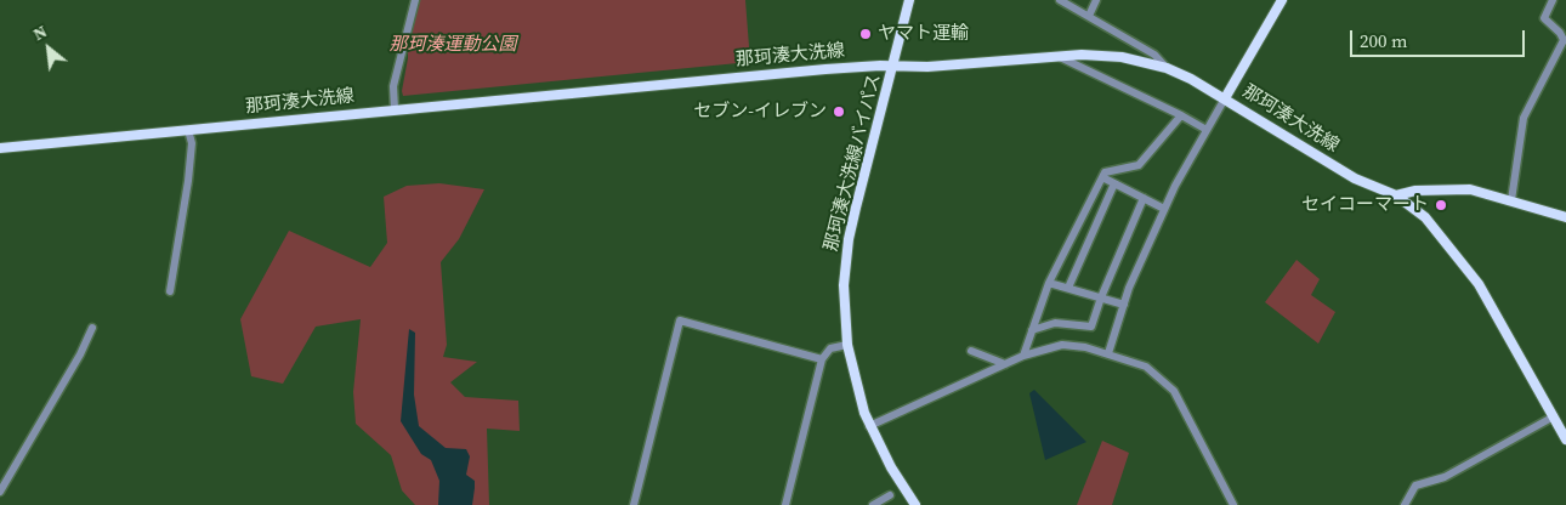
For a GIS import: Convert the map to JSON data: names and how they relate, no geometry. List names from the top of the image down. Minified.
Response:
{"streets":{"main road":["那珂湊大洗線","那珂湊大洗線バイパス"]},"crossings":[["那珂湊大洗線","那珂湊大洗線バイパス"]],"parks":["那珂湊運動公園"],"places":["ヤマト運輸","セブン-イレブン","セイコーマート"],"scale_bar":"200 m","north":"top left"}
